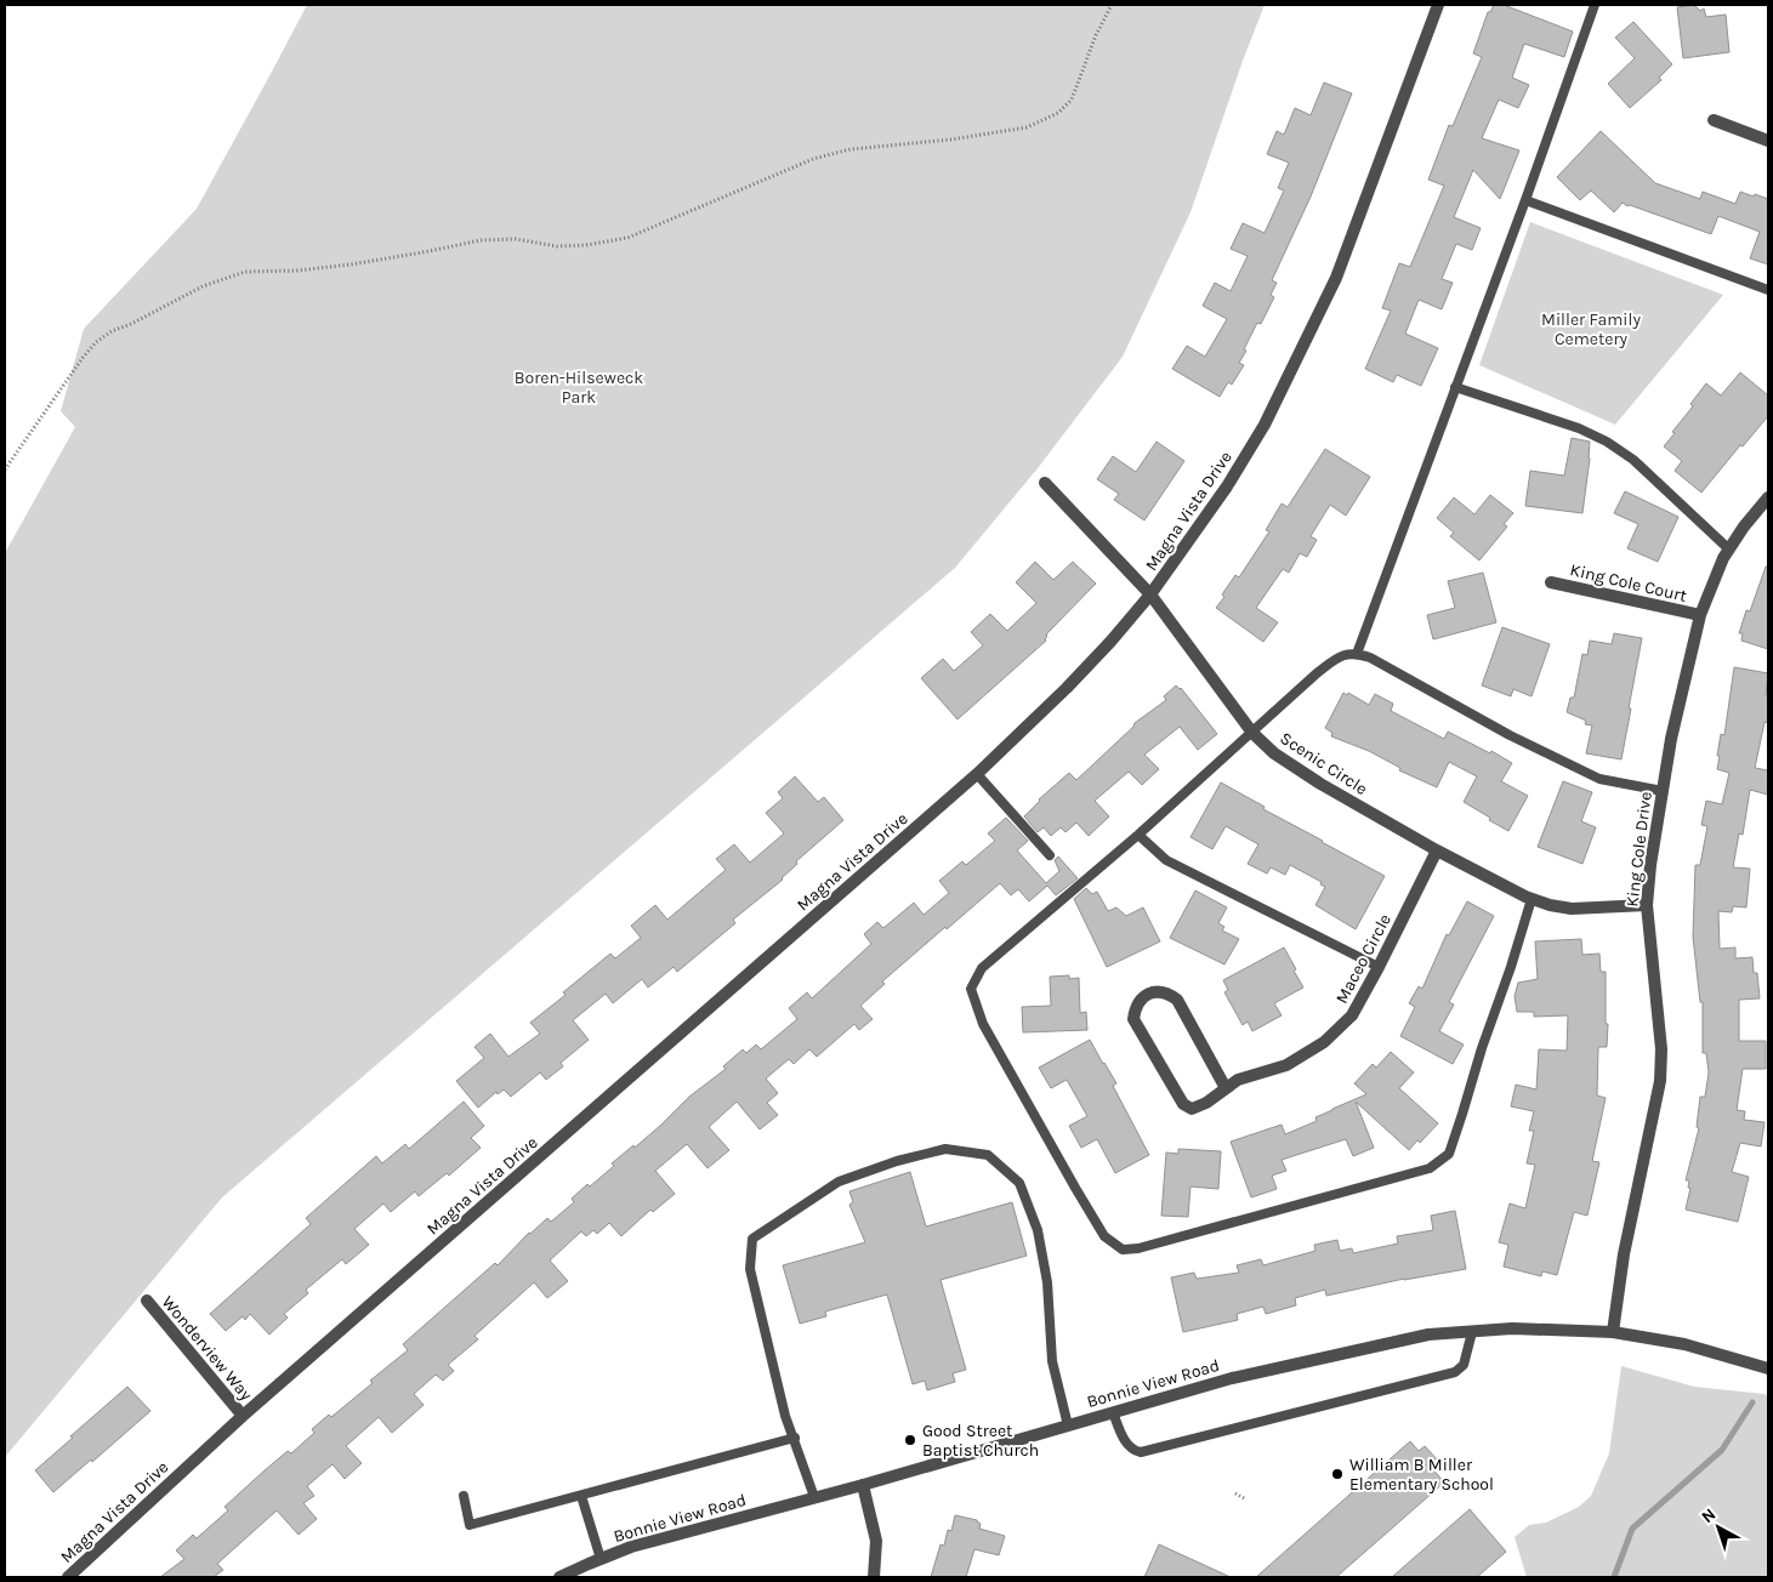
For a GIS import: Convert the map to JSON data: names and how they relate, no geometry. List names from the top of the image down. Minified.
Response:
{"streets":{"street":["Magna Vista Drive","King Cole Court","Scenic Circle","King Cole Drive","Maceo Circle","Wonderview Way","Bonnie View Road"]},"crossings":[["Magna Vista Drive","Scenic Circle"],["Magna Vista Drive","Wonderview Way"],["King Cole Court","King Cole Drive"],["Scenic Circle","King Cole Drive"],["Scenic Circle","Maceo Circle"],["King Cole Drive","Bonnie View Road"]],"parks":["Miller Family Cemetery","Boren-Hilseweck Park"],"places":["Good Street Baptist Church","William B Miller Elementary School"],"north":"top left"}
